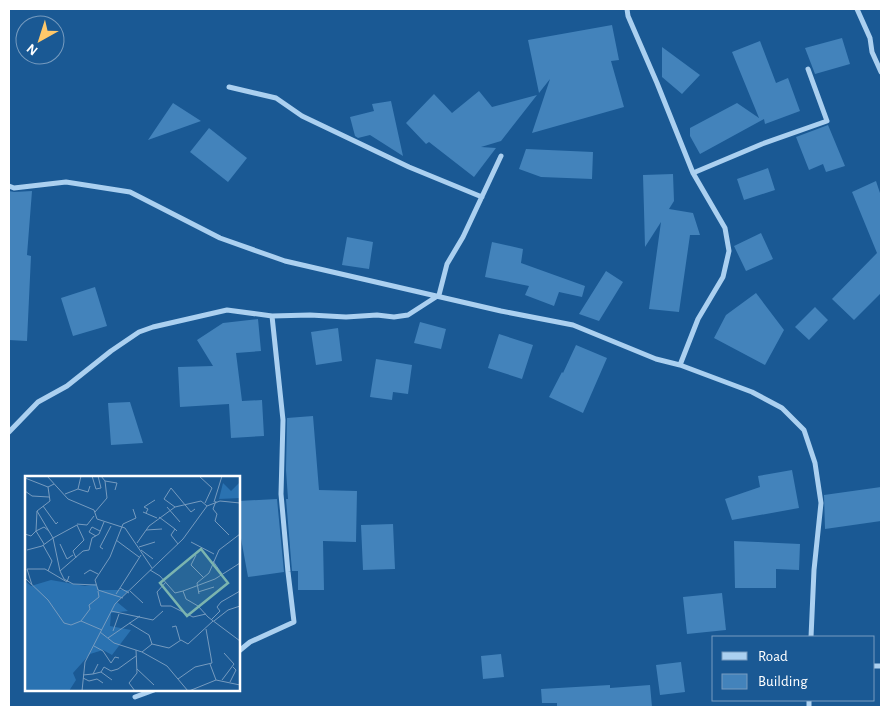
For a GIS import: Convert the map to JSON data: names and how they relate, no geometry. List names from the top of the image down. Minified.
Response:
{"legend":["Road","Building"],"north":"bottom left"}
